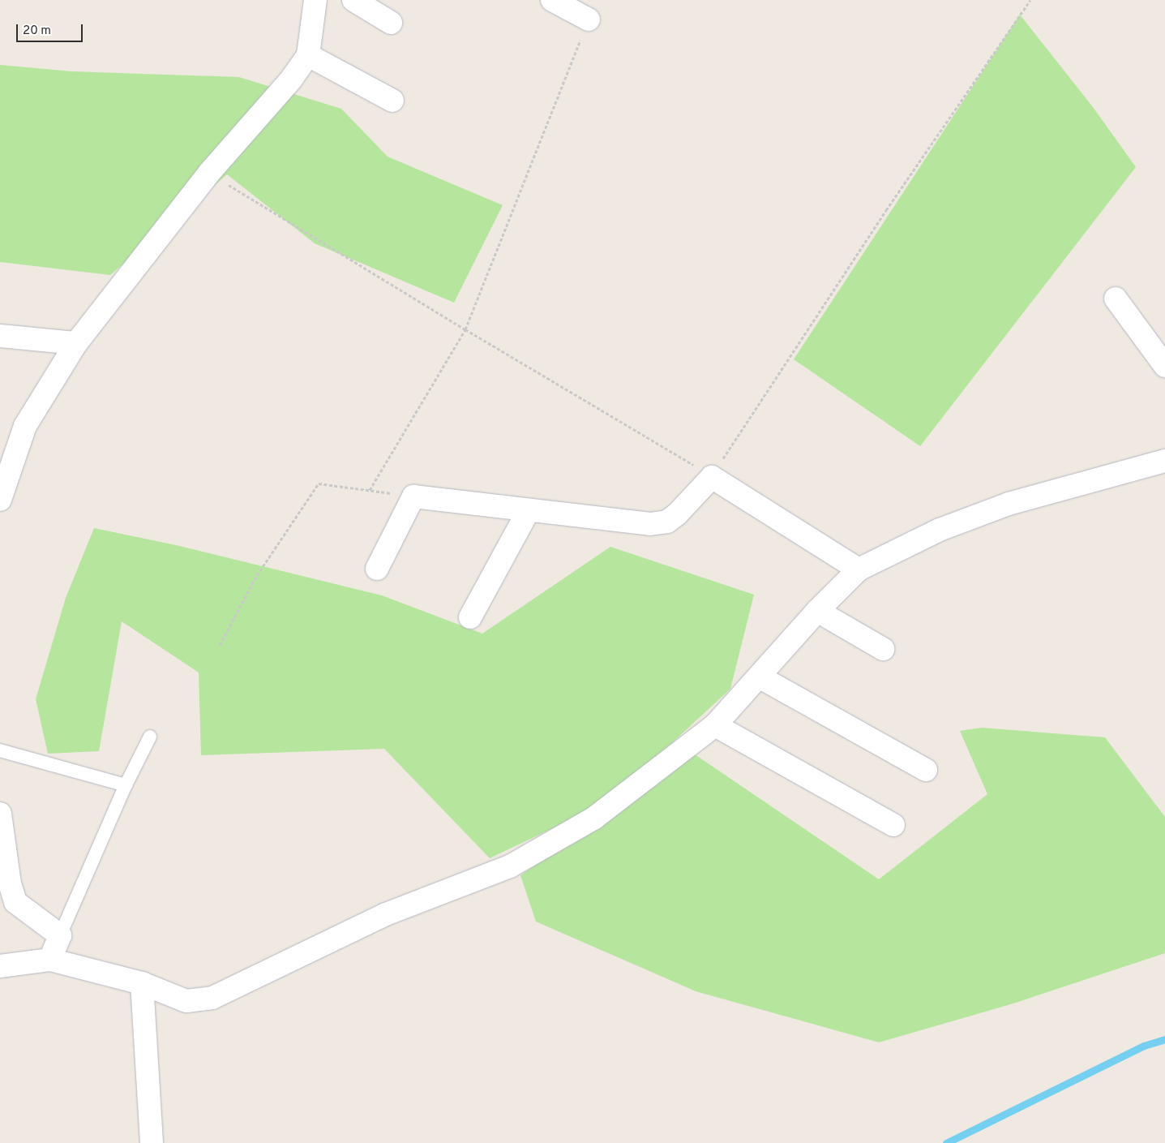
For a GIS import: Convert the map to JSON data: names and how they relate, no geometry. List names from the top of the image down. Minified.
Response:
{"scale_bar":"20 m"}
